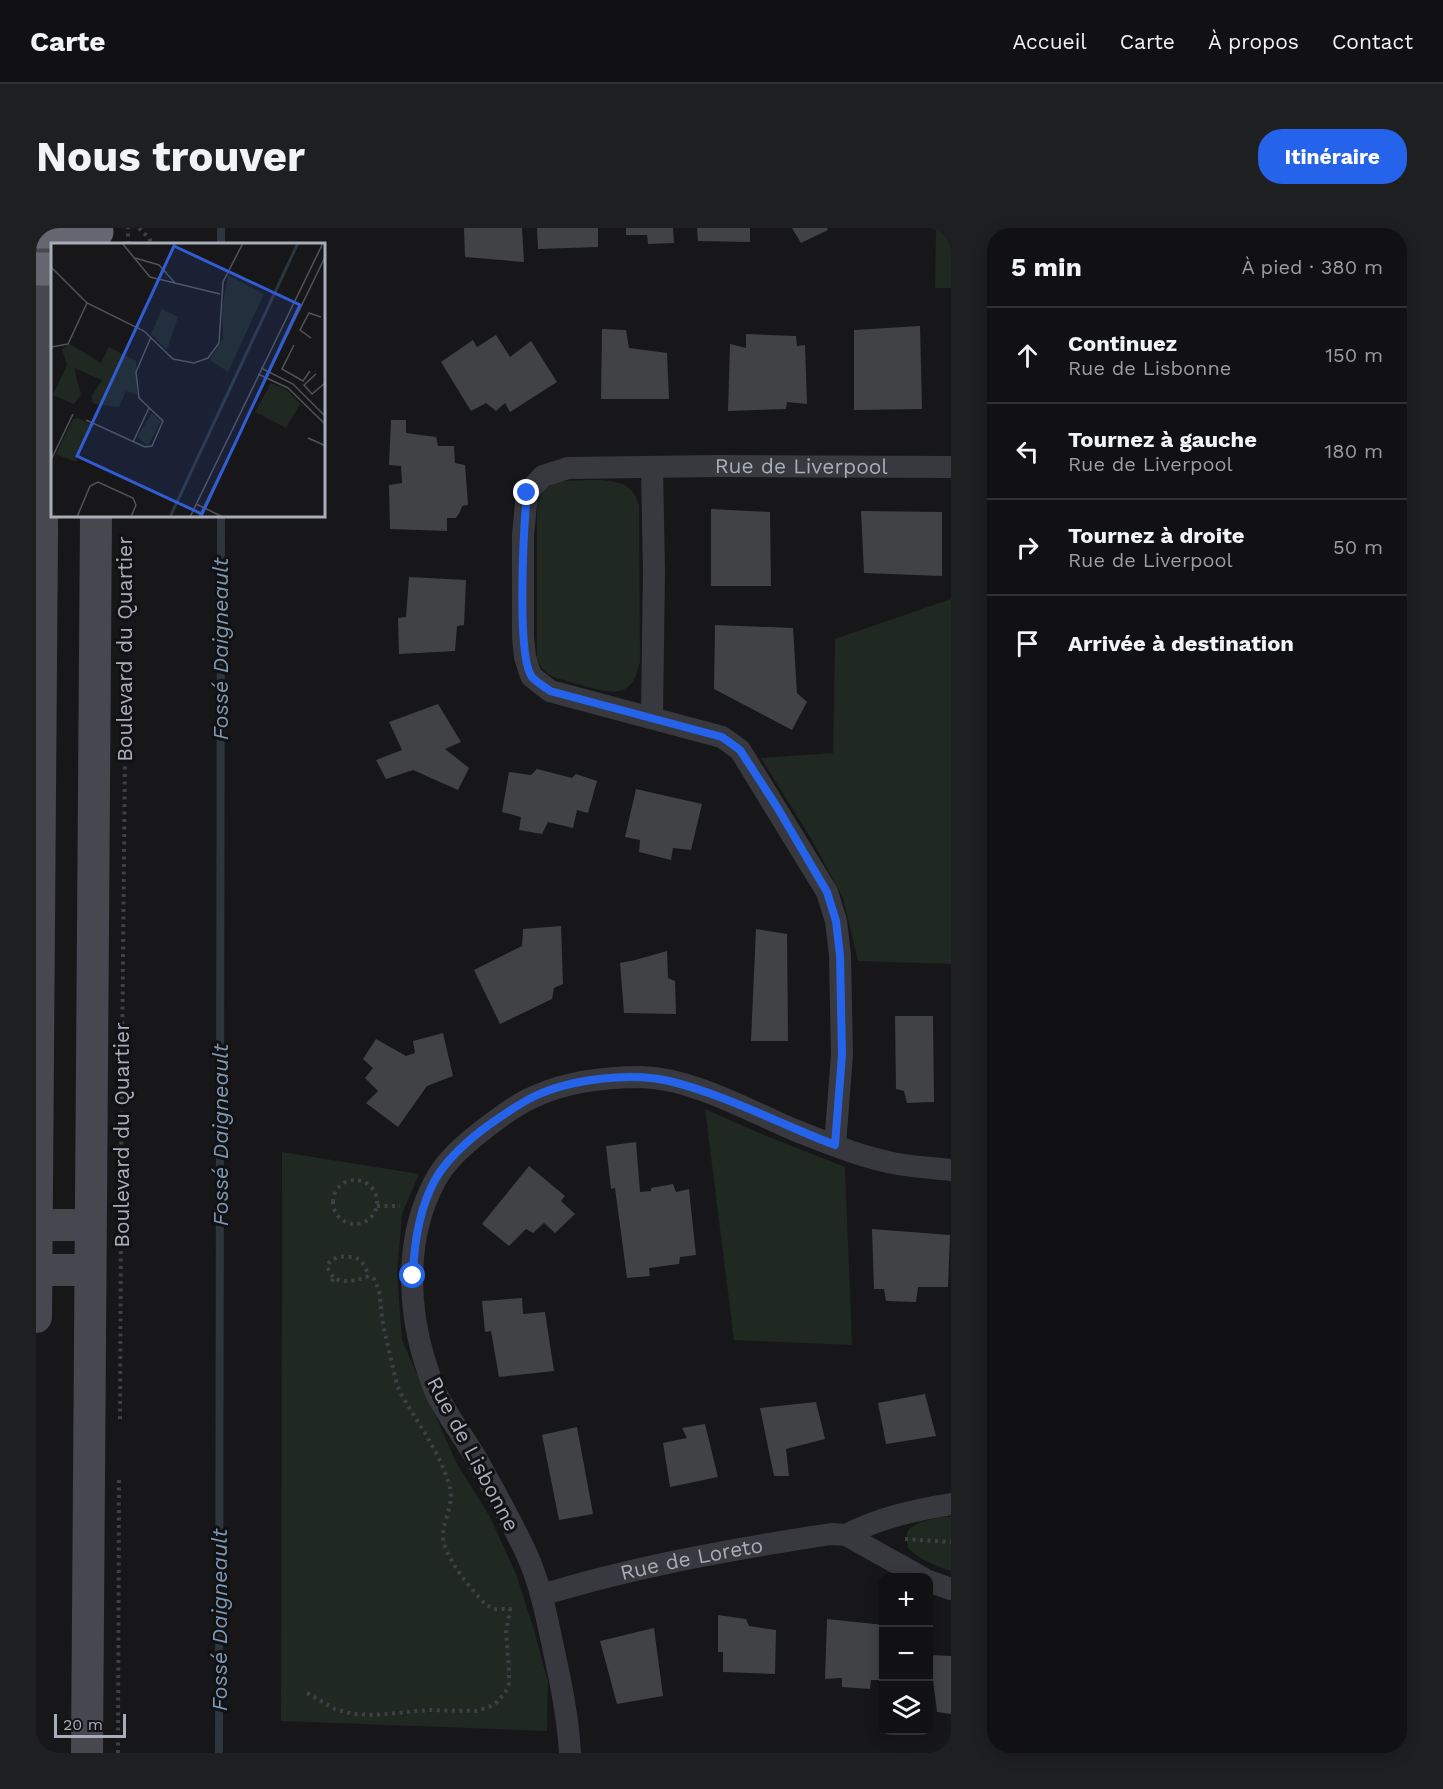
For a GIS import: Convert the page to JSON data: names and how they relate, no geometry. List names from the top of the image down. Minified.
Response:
{"streets":{"main road":["Boulevard du Quartier"],"street":["Rue de Liverpool","Rue de Lisbonne","Rue de Loreto"]},"crossings":[["Rue de Liverpool","Rue de Lisbonne"],["Rue de Lisbonne","Rue de Loreto"]],"water":["Fossé Daigneault"],"scale_bar":"20 m","page":{"header":"Carte","nav":["Accueil","Carte","À propos","Contact"],"buttons":"Itinéraire","title":"Nous trouver","heading":["5 min","À pied · 380 m"],"list":[["Continuez","Rue de Lisbonne","150 m"],["Tournez à gauche","Rue de Liverpool","180 m"],["Tournez à droite","Rue de Liverpool","50 m"],"Arrivée à destination"],"map_buttons":["+","−"],"scale":"20 m"}}
